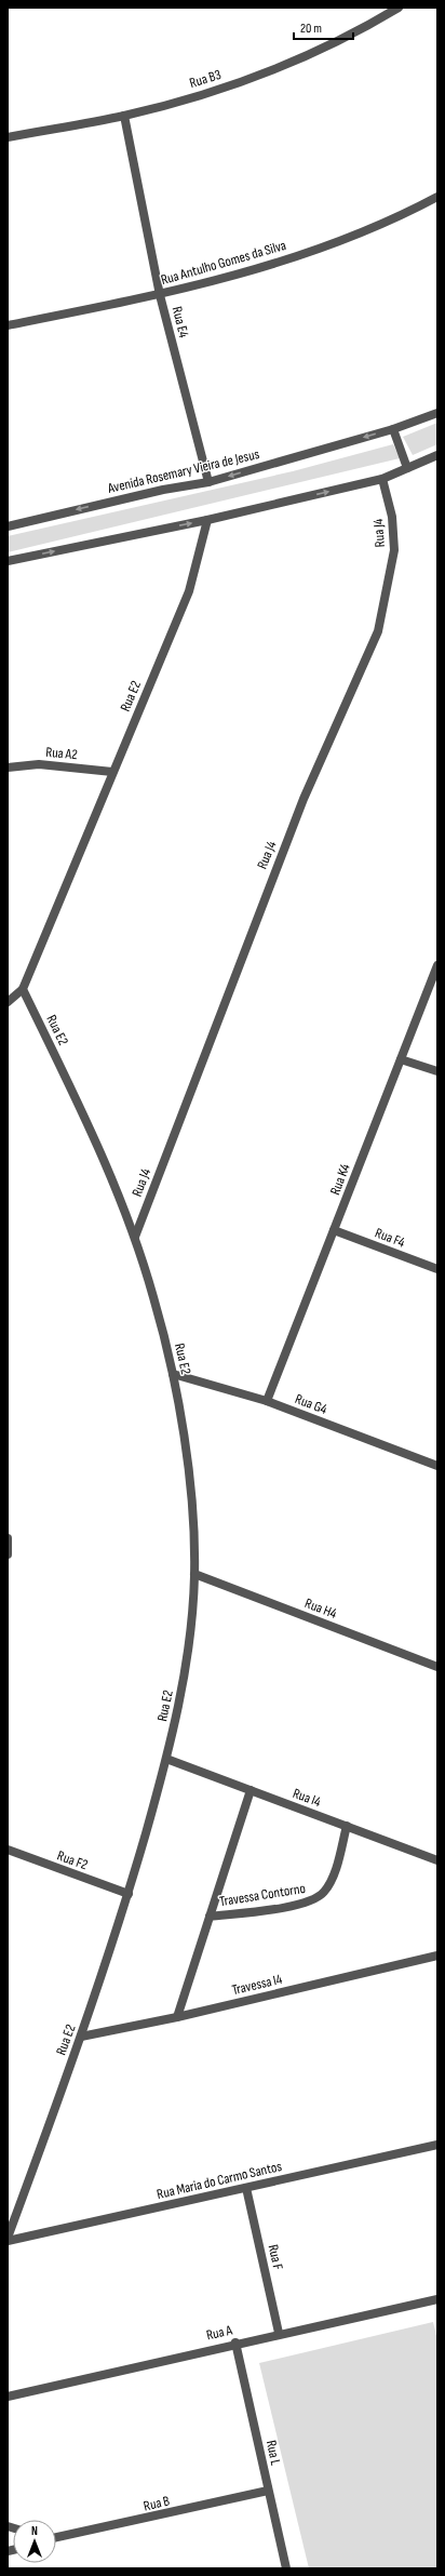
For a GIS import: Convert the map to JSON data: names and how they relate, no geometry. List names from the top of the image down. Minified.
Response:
{"streets":{"street":["Rua B3","Rua Antulho Gomes da Silva","Rua E4","Avenida Rosemary Vieira de Jesus","Rua J4","Rua E2","Rua A2","Rua K4","Rua F4","Rua G4","Rua H4","Rua I4","Rua F2","Travessa Contorno","Travessa I4","Rua Maria do Carmo Santos","Rua F","Rua A","Rua L","Rua B"]},"crossings":[["Rua B3","Rua E4"],["Rua Antulho Gomes da Silva","Rua E4"],["Rua E4","Avenida Rosemary Vieira de Jesus"],["Rua J4","Rua E2"],["Rua E2","Rua A2"],["Rua E2","Rua G4"],["Rua E2","Rua H4"],["Rua E2","Rua I4"],["Rua E2","Rua F2"],["Rua E2","Travessa I4"],["Rua K4","Rua F4"],["Rua K4","Rua G4"],["Rua I4","Travessa Contorno"],["Travessa Contorno","Travessa I4"],["Rua Maria do Carmo Santos","Rua F"],["Rua F","Rua A"],["Rua A","Rua L"],["Rua L","Rua B"]],"scale_bar":"20 m","north":"top"}
